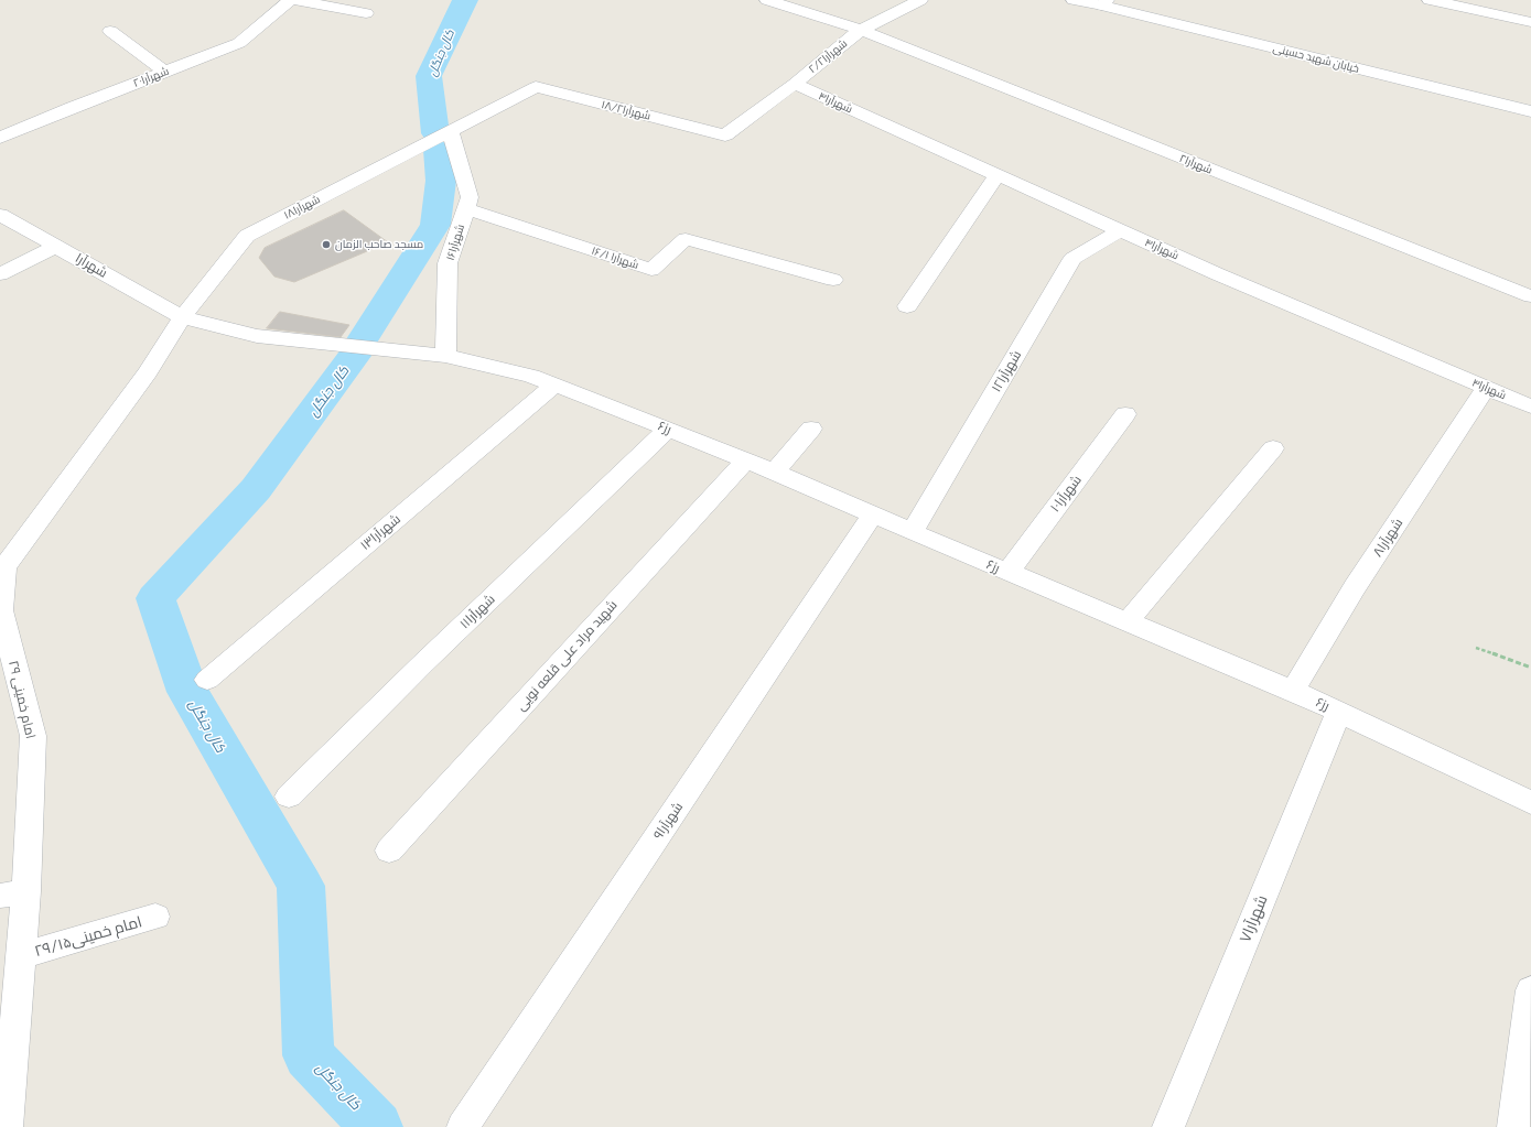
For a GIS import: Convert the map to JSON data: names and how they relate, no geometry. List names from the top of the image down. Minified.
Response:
{"streets":{"street":["شهرآرا۲/۲","خیابان شهید حسینی","شهرآرا۲۰","شهرآرا۴","شهرآرا۱۸/۲","شهرآرا۲","شهرآرا۱۸","شهرآرا۱۶","شهرآرا ۱۶/۱","شهرآرا","شهرآرا۱۲","رز۶","شهرآرا۱۰","شهرآرا۱۳","شهرآرا۸","شهرآرا۱۱","شهید مراد علی قلعه نویی","امام خمینی ۲۹","شهرآرا۹","شهرآرا۷","امام خمینی۲۹/۱۵"]},"crossings":[["شهرآرا۲/۲","شهرآرا۴"],["شهرآرا۲/۲","شهرآرا۱۸/۲"],["شهرآرا۲/۲","شهرآرا۲"],["شهرآرا۴","شهرآرا۱۸/۲"],["شهرآرا۴","شهرآرا۱۲"],["شهرآرا۴","شهرآرا۸"],["شهرآرا۱۸/۲","شهرآرا۱۸"],["شهرآرا۱۸/۲","شهرآرا۱۶"],["شهرآرا۱۸","شهرآرا۱۶"],["شهرآرا۱۸","شهرآرا"],["شهرآرا۱۸","امام خمینی ۲۹"],["شهرآرا۱۶","شهرآرا ۱۶/۱"],["شهرآرا۱۶","شهرآرا"],["شهرآرا۱۶","رز۶"],["شهرآرا","رز۶"],["شهرآرا۱۲","رز۶"],["رز۶","شهرآرا۱۰"],["رز۶","شهرآرا۱۳"],["رز۶","شهرآرا۸"],["رز۶","شهرآرا۱۱"],["رز۶","شهید مراد علی قلعه نویی"],["رز۶","شهرآرا۹"],["رز۶","شهرآرا۷"],["امام خمینی ۲۹","امام خمینی۲۹/۱۵"]],"water":["کال جنگل"],"places":["مسجد صاحب الزمان"]}
